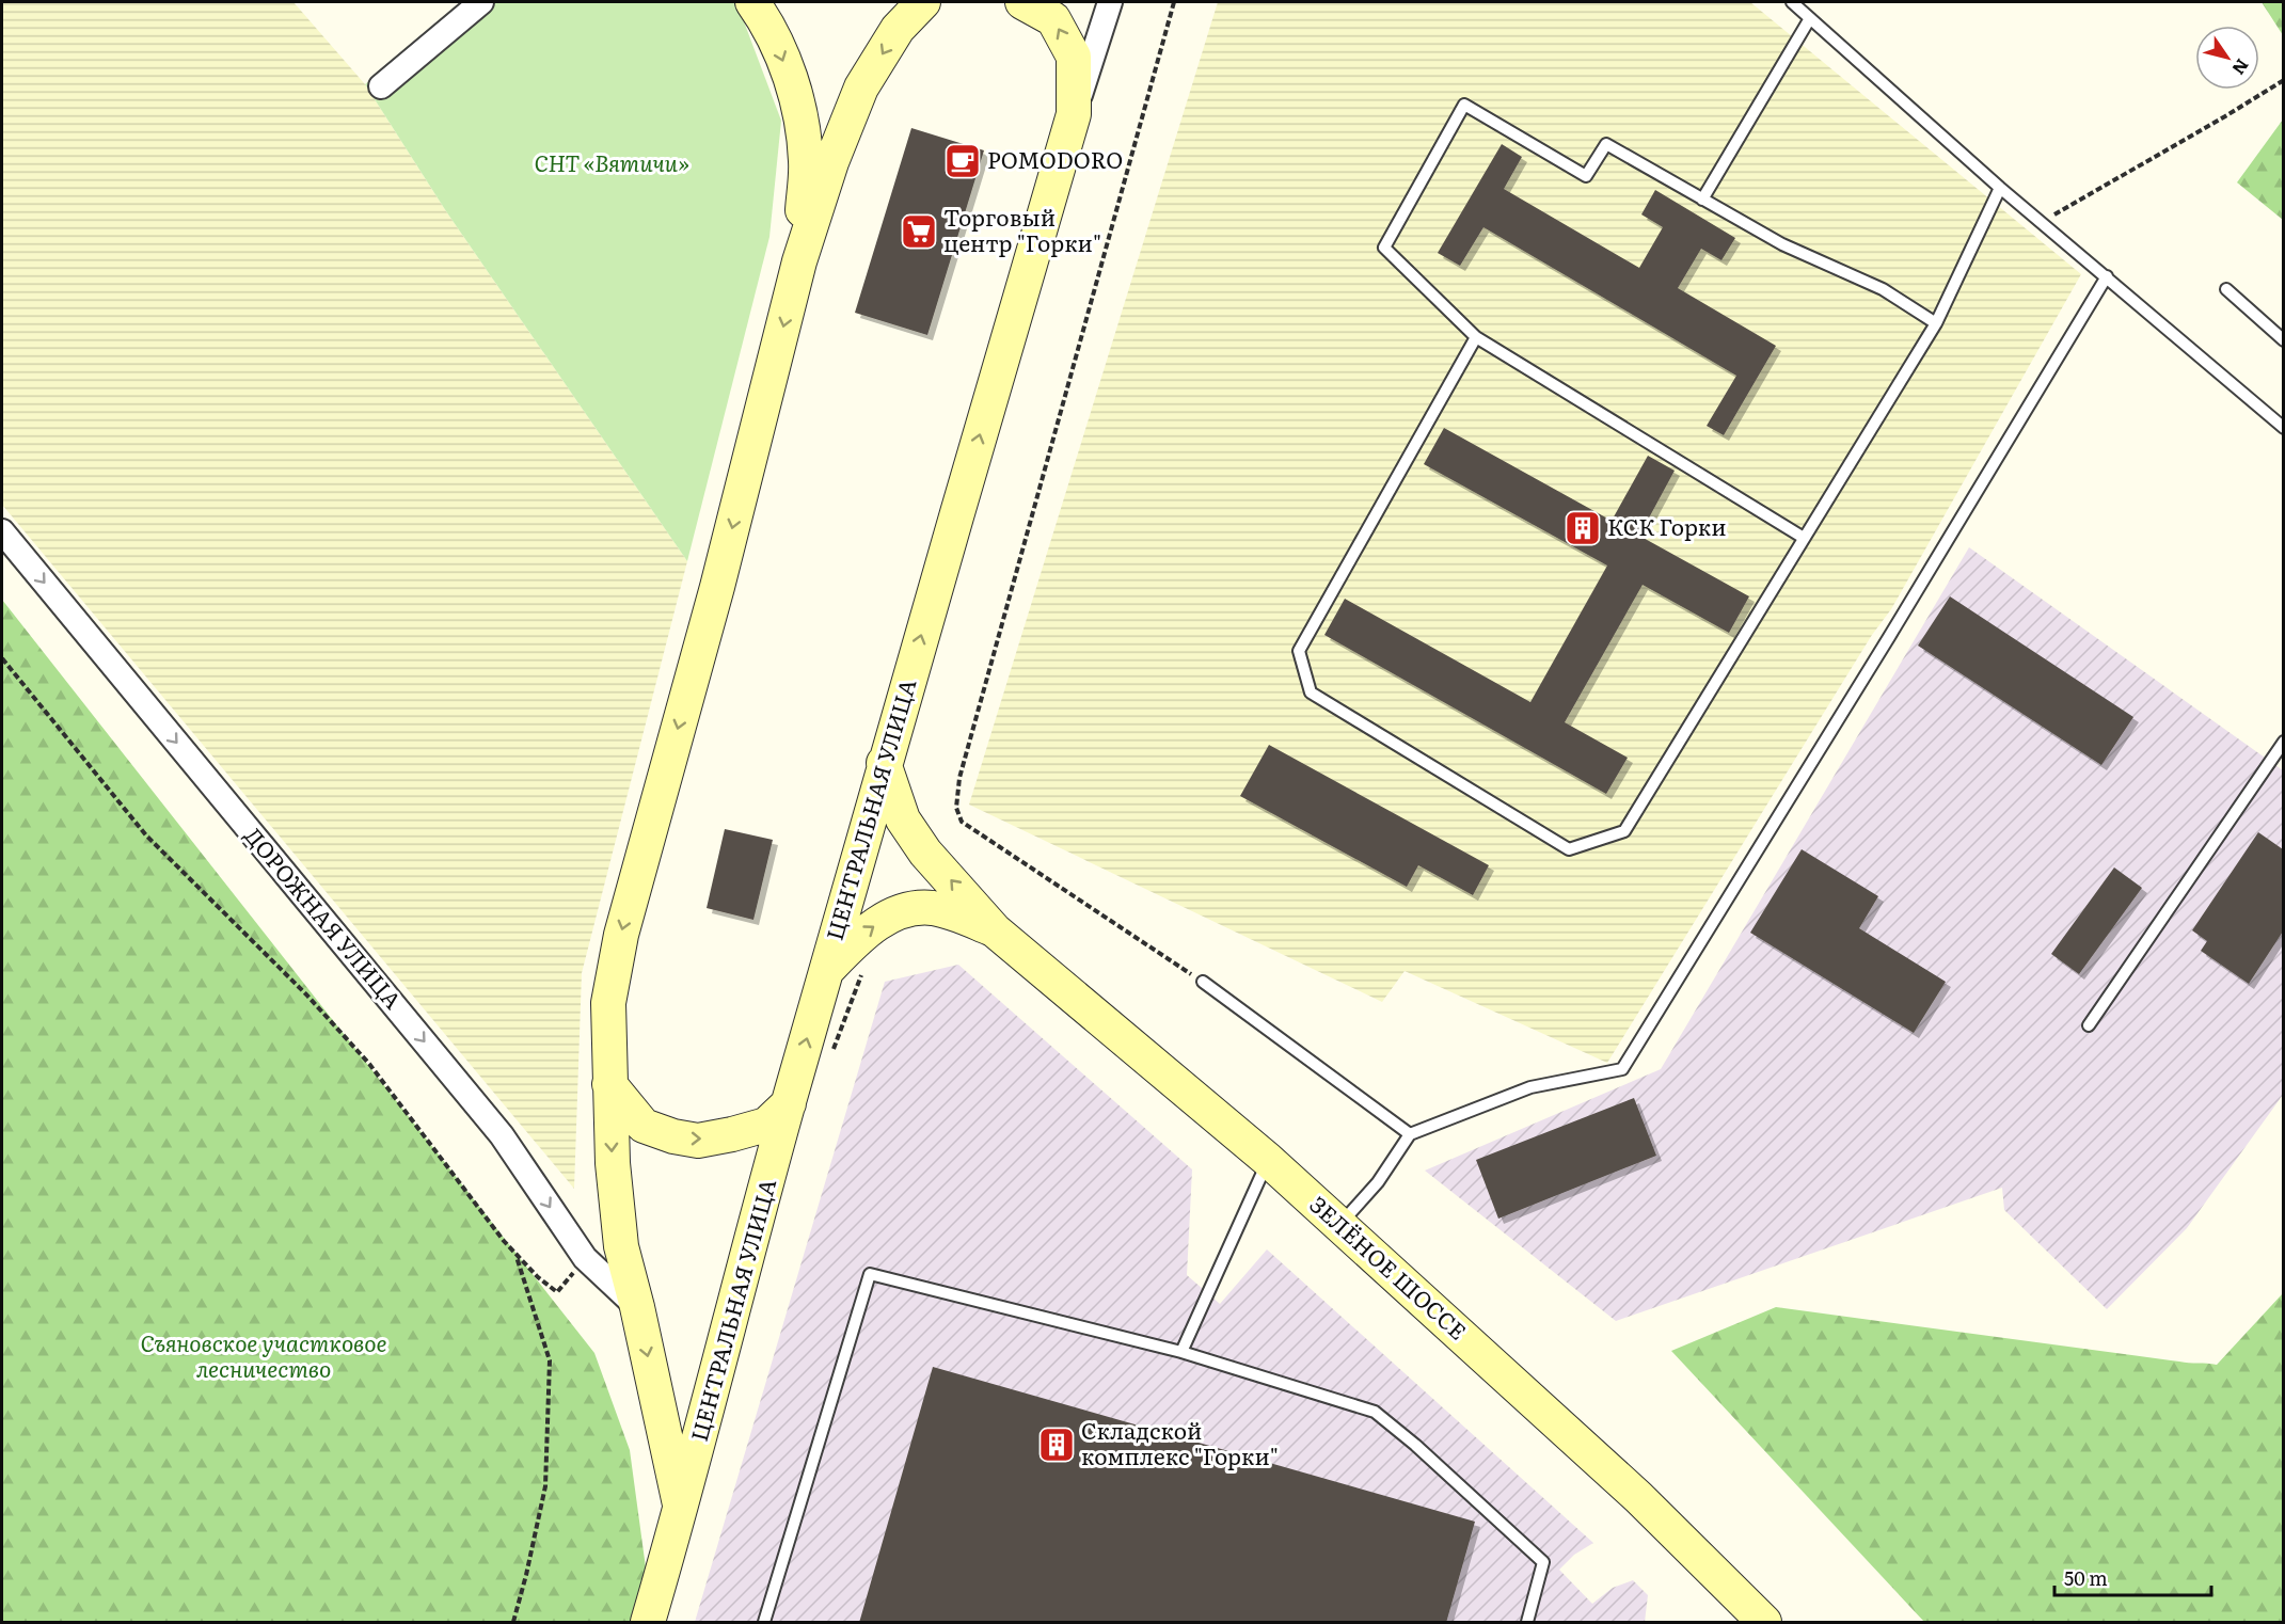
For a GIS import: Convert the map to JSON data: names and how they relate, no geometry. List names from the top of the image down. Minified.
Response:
{"streets":{"main road":["ЦЕНТРАЛЬНАЯ УЛИЦА","ЗЕЛЁНОЕ ШОССЕ"],"street":["ДОРОЖНАЯ УЛИЦА"]},"one_way":["ЦЕНТРАЛЬНАЯ УЛИЦА","ДОРОЖНАЯ УЛИЦА"],"parks":["СНТ «Вятичи»","Съяновское участковое лесничество"],"places":{"cafe":["POMODORO"],"supermarket":["Торговый центр \"Горки\""],"building":["КСК Горки","Складской комплекс \"Горки\""]},"scale_bar":"50 m","north":"bottom right"}
